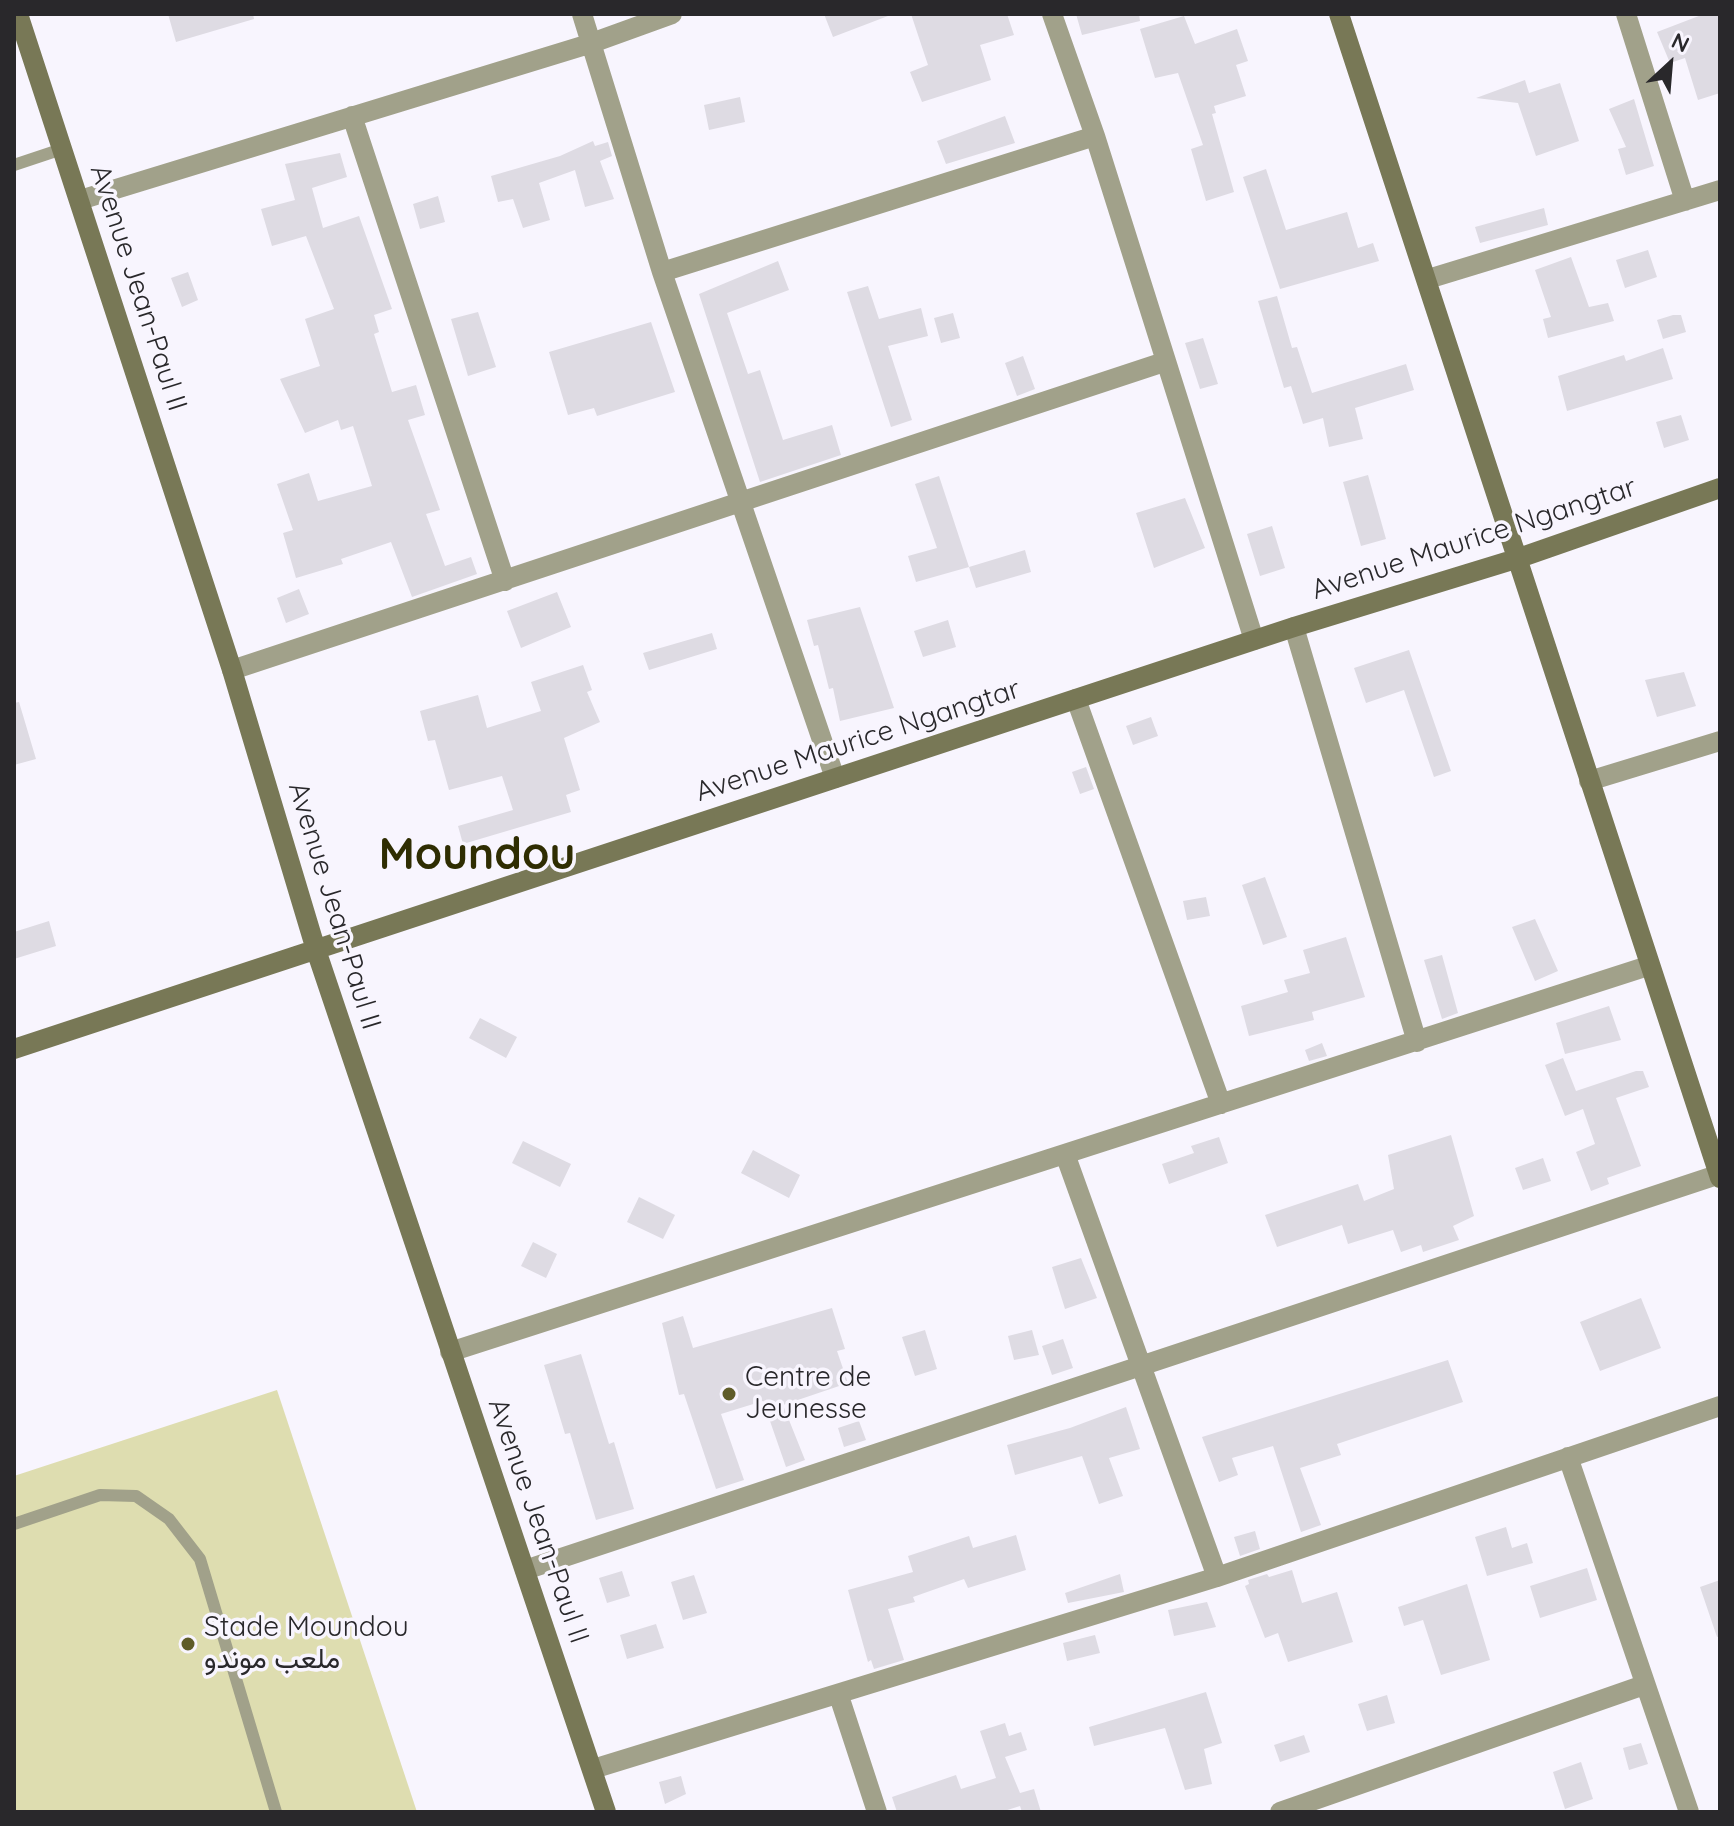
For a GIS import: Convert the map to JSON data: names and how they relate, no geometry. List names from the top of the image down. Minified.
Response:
{"streets":{"street":["Avenue Jean-Paul II","Avenue Maurice Ngangtar"]},"crossings":[["Avenue Jean-Paul II","Avenue Maurice Ngangtar"]],"districts":["Moundou"],"places":["Centre de Jeunesse","Stade Moundou ملعب موندو"],"north":"top right"}
